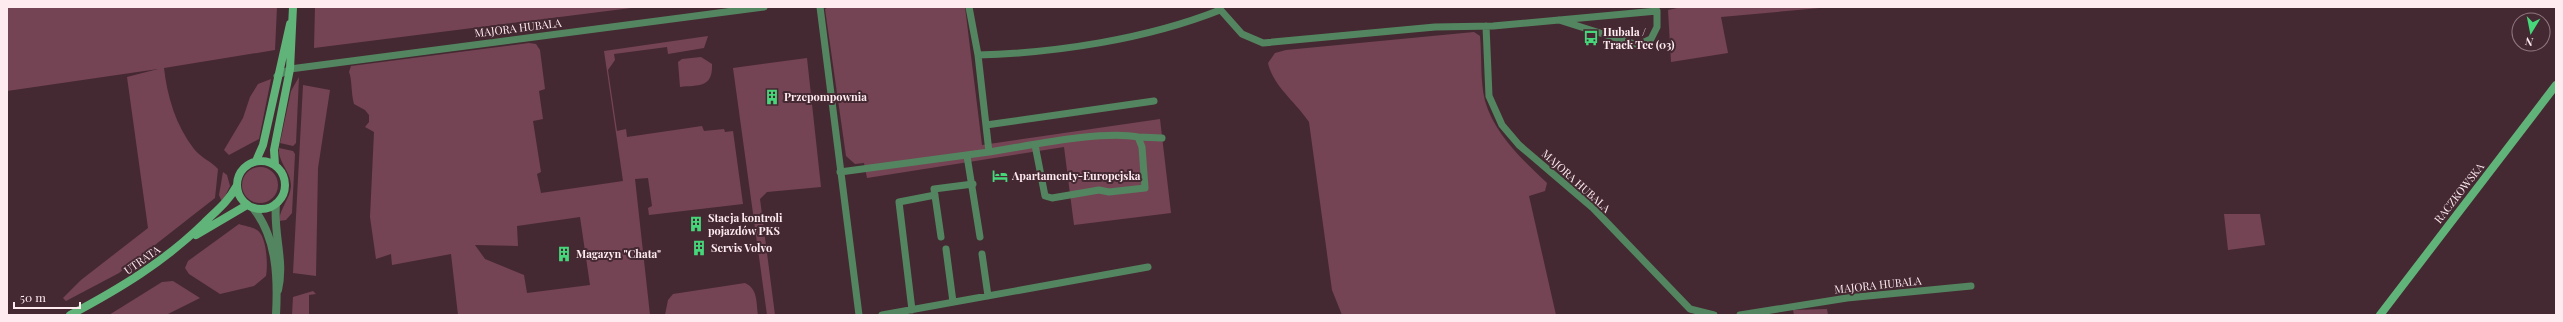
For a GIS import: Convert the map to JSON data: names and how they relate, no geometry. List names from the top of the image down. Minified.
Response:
{"streets":{"main road":["RACZKOWSKA","UTRATA"],"street":["MAJORA HUBALA"]},"places":{"bus stop":["Hubala / Track Tec (03)"],"building":["Przepompownia","Stacja kontroli pojazdów PKS","Servis Volvo","Magazyn \"Chata\""],"hotel":["Apartamenty-Europejska"]},"scale_bar":"50 m","north":"bottom"}
